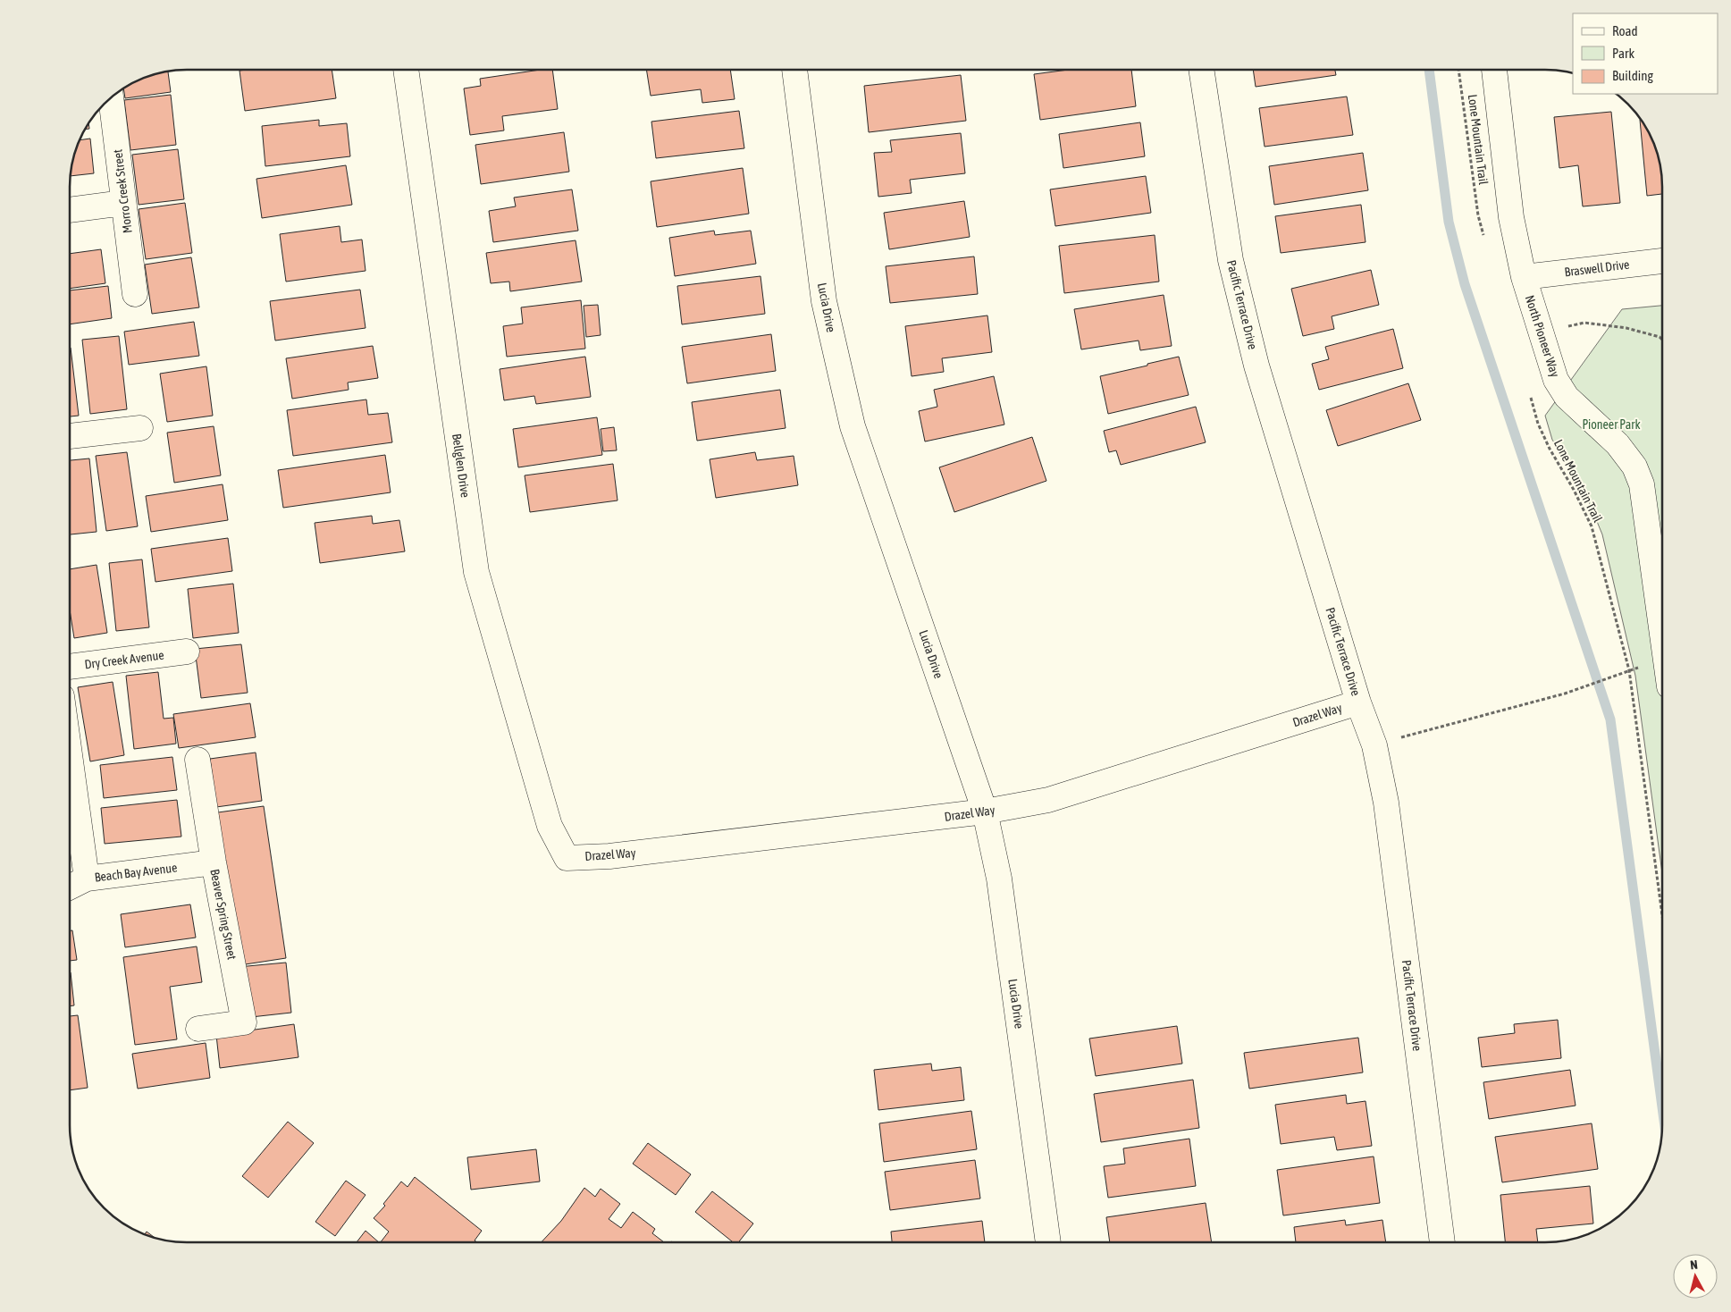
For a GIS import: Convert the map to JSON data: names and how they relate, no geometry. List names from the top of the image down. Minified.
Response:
{"streets":{"street":["Morro Creek Street","Braswell Drive","Pacific Terrace Drive","Lucia Drive","North Pioneer Way","Bellglen Drive","Dry Creek Avenue","Drazel Way","Beach Bay Avenue","Beaver Spring Street"],"path":["Lone Mountain Trail"]},"crossings":[["Braswell Drive","North Pioneer Way"],["Pacific Terrace Drive","Drazel Way"],["Lucia Drive","Drazel Way"],["Bellglen Drive","Drazel Way"],["Beach Bay Avenue","Beaver Spring Street"]],"parks":["Pioneer Park"],"legend":["Road","Park","Building"],"north":"top"}
